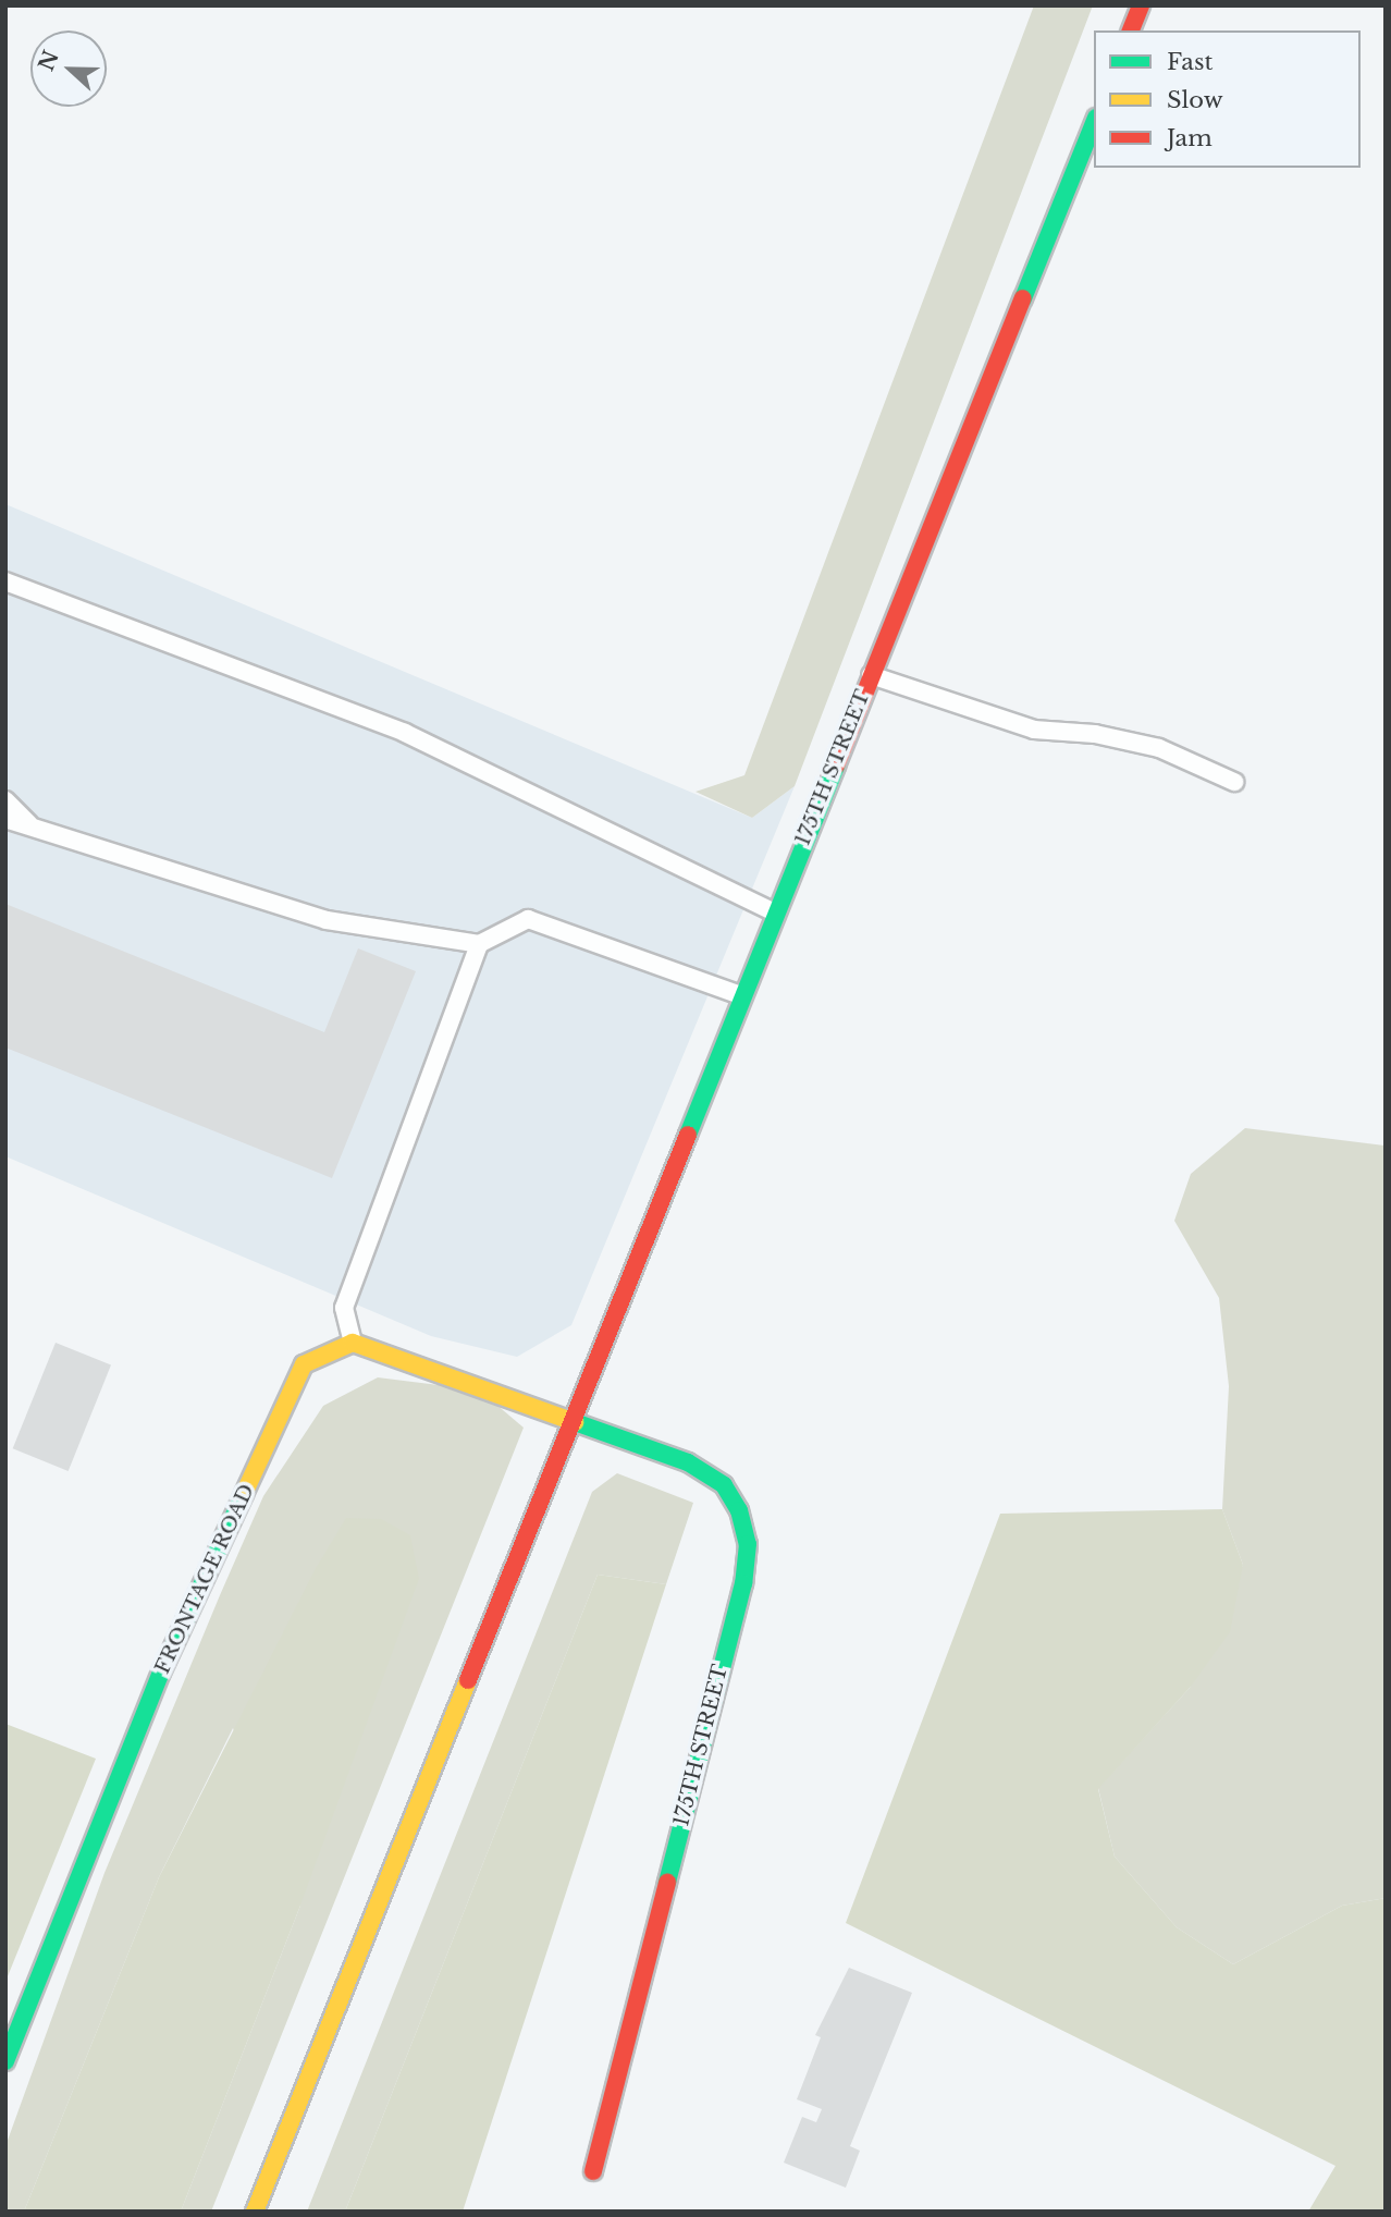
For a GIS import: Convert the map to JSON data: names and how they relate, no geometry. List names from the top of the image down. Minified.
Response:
{"streets":{"street":["175TH STREET","FRONTAGE ROAD"]},"legend":["Fast","Slow","Jam"],"north":"left"}
